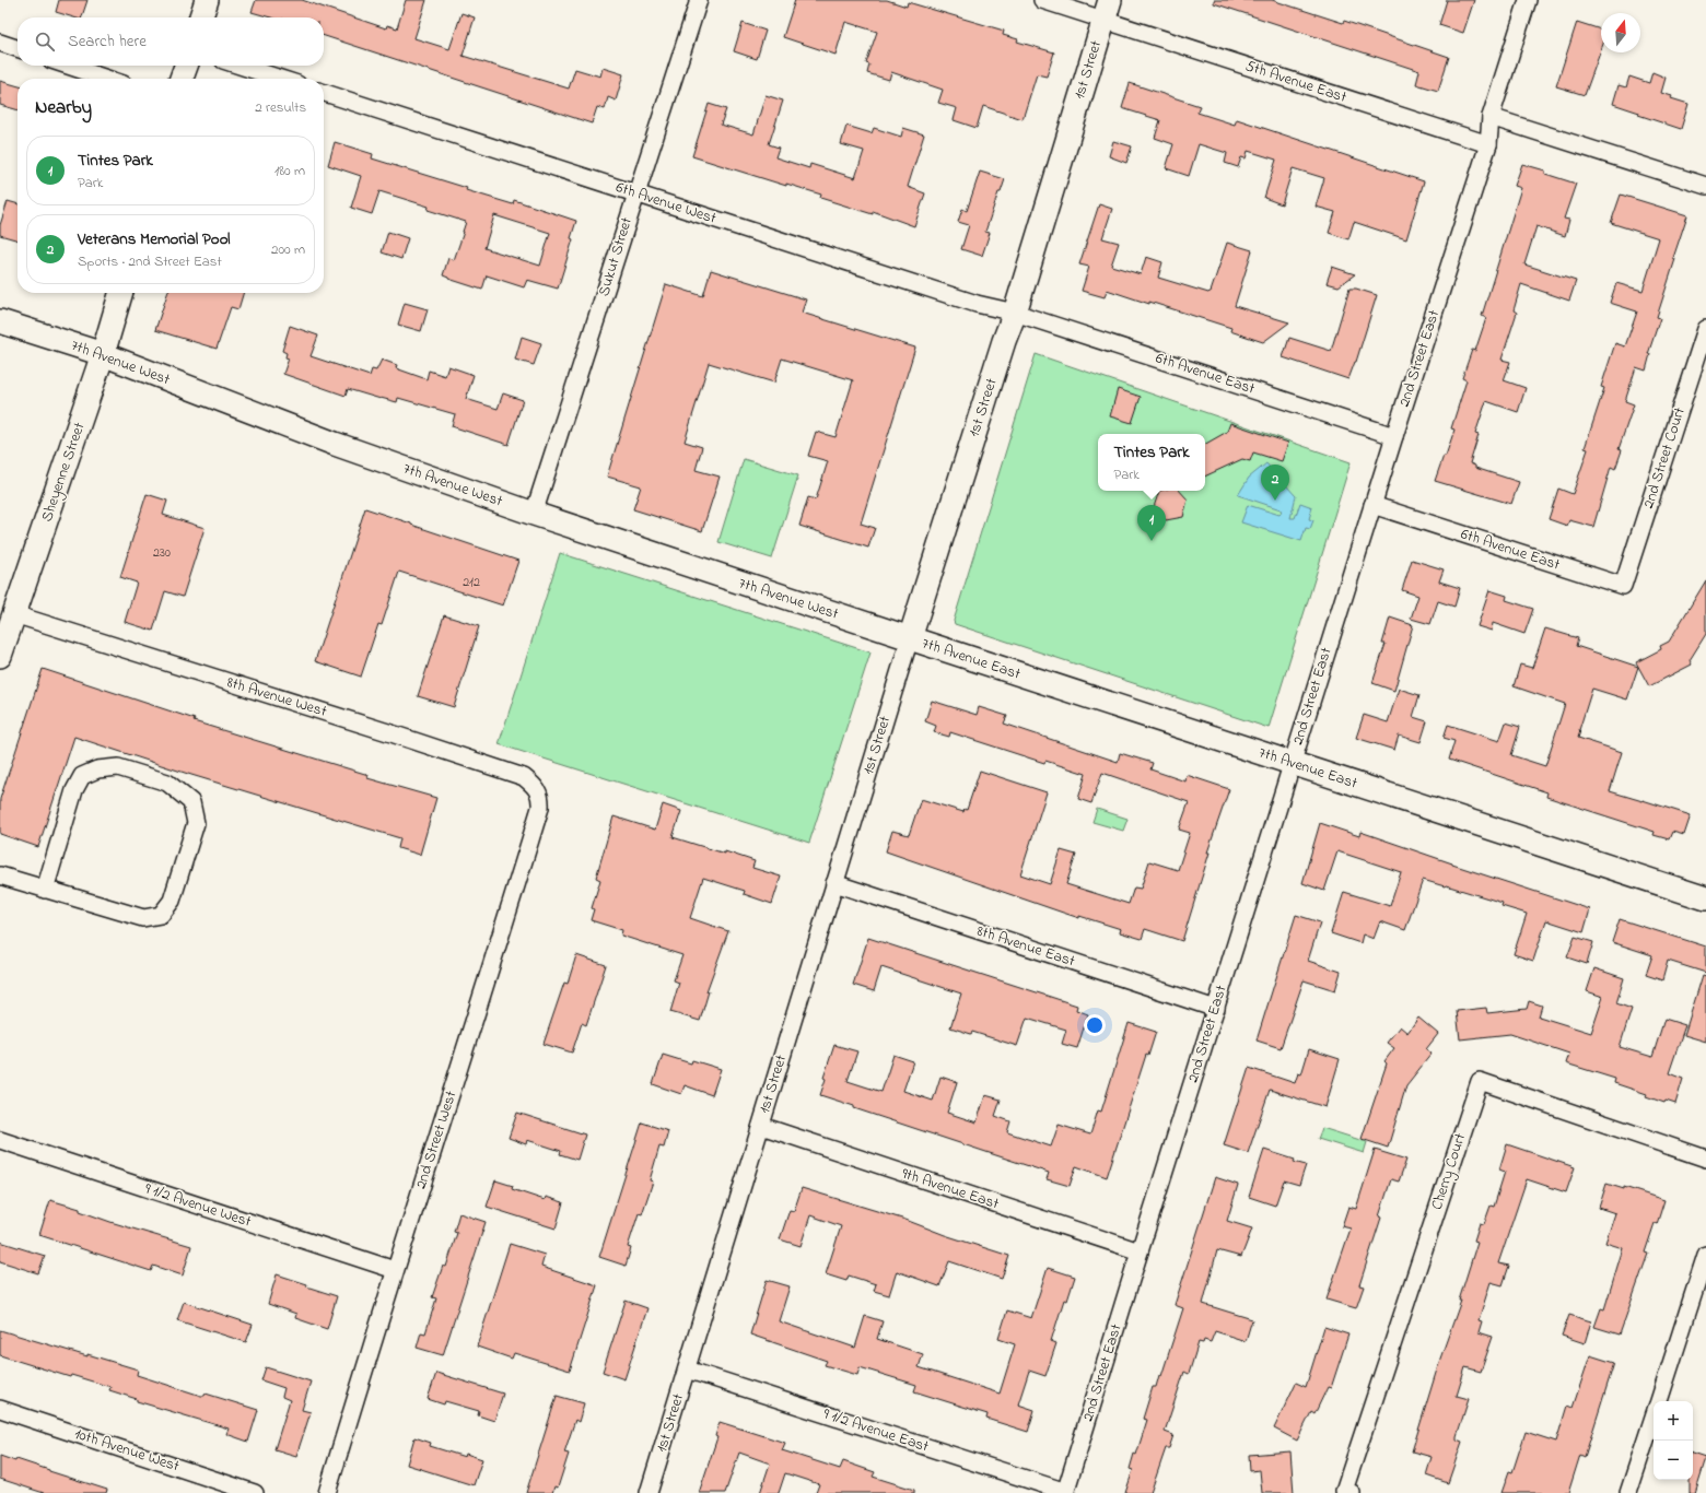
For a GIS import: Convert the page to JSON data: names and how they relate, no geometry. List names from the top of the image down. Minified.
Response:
{"streets":{"street":["1st Street","5th Avenue East","6th Avenue West","Sukut Street","2nd Street East","7th Avenue West","6th Avenue East","2nd Street Court","Sheyenne Street","7th Avenue East","8th Avenue West","8th Avenue East","2nd Street West","Cherry Court","9th Avenue East","9 1/2 Avenue West","9 1/2 Avenue East","10th Avenue West"]},"crossings":[["1st Street","5th Avenue East"],["1st Street","6th Avenue West"],["1st Street","7th Avenue West"],["1st Street","6th Avenue East"],["1st Street","7th Avenue East"],["1st Street","8th Avenue East"],["1st Street","9th Avenue East"],["1st Street","9 1/2 Avenue East"],["5th Avenue East","2nd Street East"],["6th Avenue West","Sukut Street"],["6th Avenue West","6th Avenue East"],["Sukut Street","7th Avenue West"],["2nd Street East","6th Avenue East"],["2nd Street East","7th Avenue East"],["2nd Street East","8th Avenue East"],["2nd Street East","9th Avenue East"],["2nd Street East","9 1/2 Avenue East"],["7th Avenue West","Sheyenne Street"],["7th Avenue West","7th Avenue East"],["6th Avenue East","2nd Street Court"],["Sheyenne Street","8th Avenue West"],["8th Avenue West","2nd Street West"],["2nd Street West","9 1/2 Avenue West"]],"house_numbers":["230","212"],"north":"top","page":{"search":"Search here","heading":["Nearby","2 results"],"list":[{"mark":"1","name":"Tintes Park","note":"Park","value":"180 m"},{"mark":"2","name":"Veterans Memorial Pool","note":"Sports · 2nd Street East","value":"200 m"}],"popup":["Tintes Park","Park"],"pins":["2","1"],"map_buttons":["+","−"]}}
